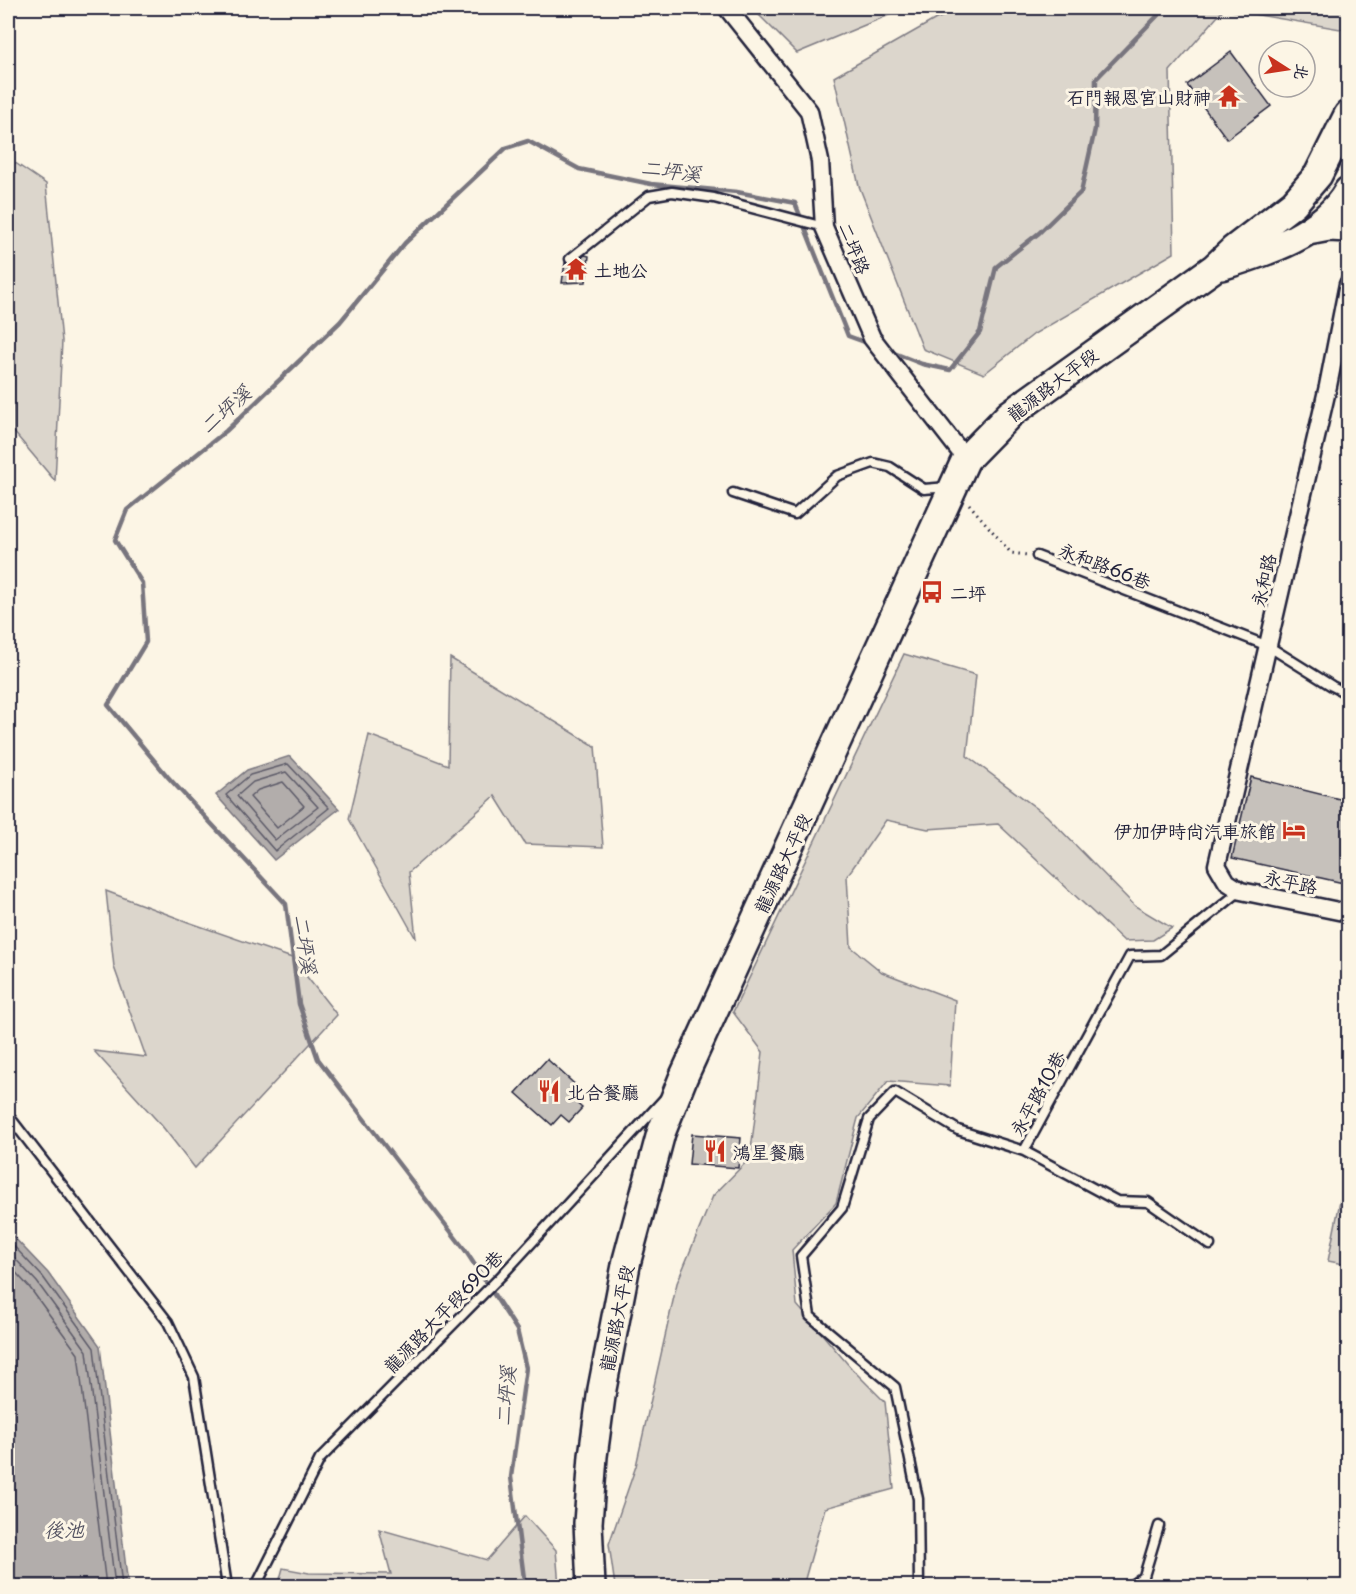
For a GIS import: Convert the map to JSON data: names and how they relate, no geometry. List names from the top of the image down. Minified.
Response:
{"streets":{"main road":["龍源路大平段"],"street":["二坪路","永和路","永平路"],"lane":["永和路66巷","永平路10巷","龍源路大平段690巷"]},"crossings":[["二坪路","龍源路大平段"],["龍源路大平段","永和路66巷"],["龍源路大平段","龍源路大平段690巷"],["永和路66巷","永和路"],["永和路","永平路"],["永和路","永平路10巷"],["永平路","永平路10巷"]],"water":["二坪溪","後池"],"places":{"temple":["石門報恩宮山財神","土地公"],"bus stop":["二坪"],"hotel":["伊加伊時尚汽車旅館"],"restaurant":["北合餐廳","鴻星餐廳"]},"north":"right"}
